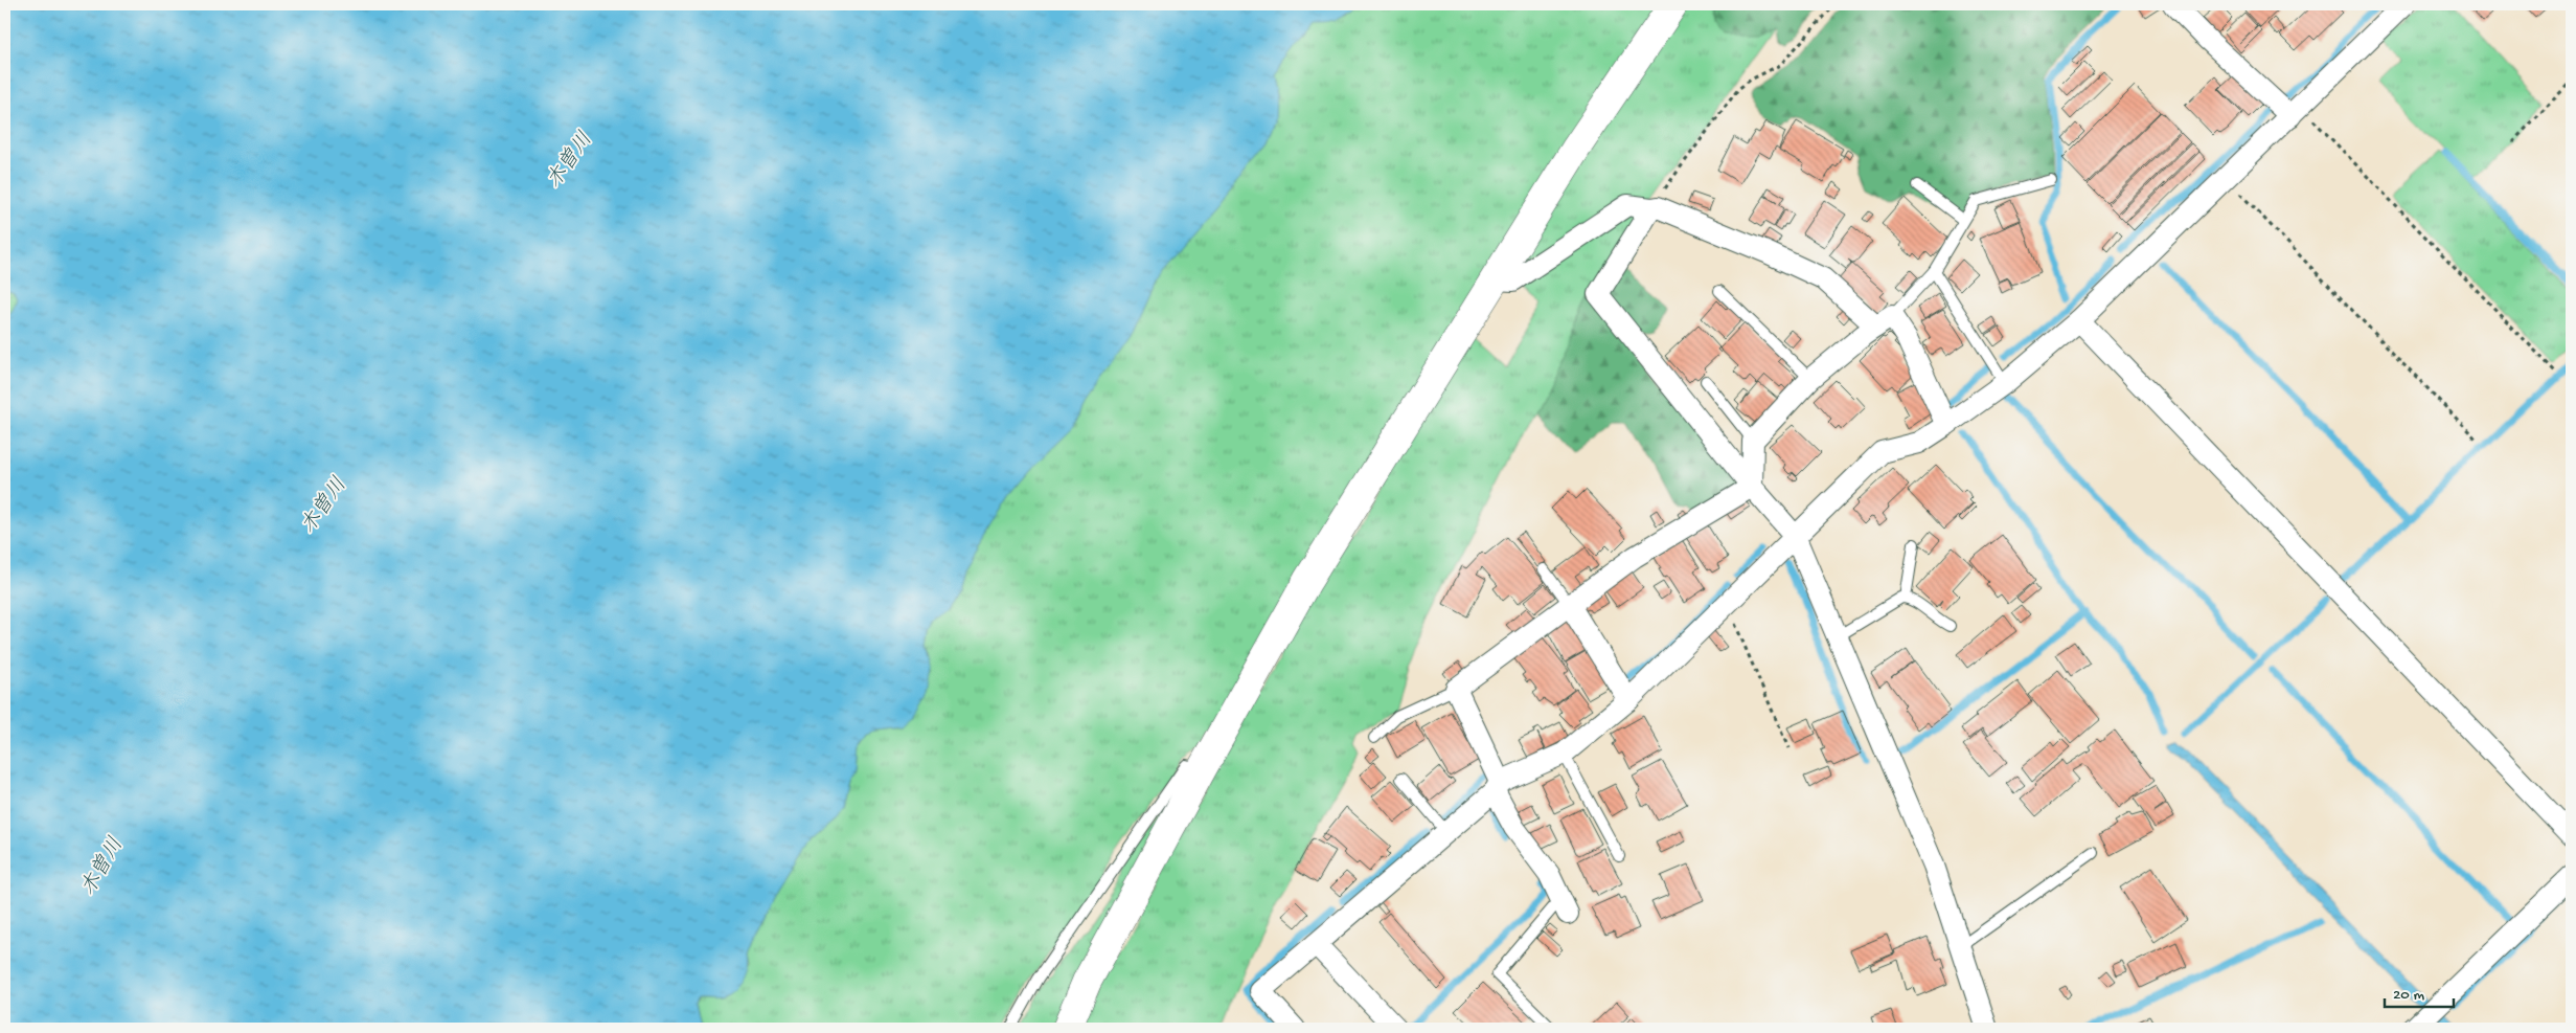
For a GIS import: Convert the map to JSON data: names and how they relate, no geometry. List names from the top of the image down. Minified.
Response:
{"water":["木曽川"],"scale_bar":"20 m"}
